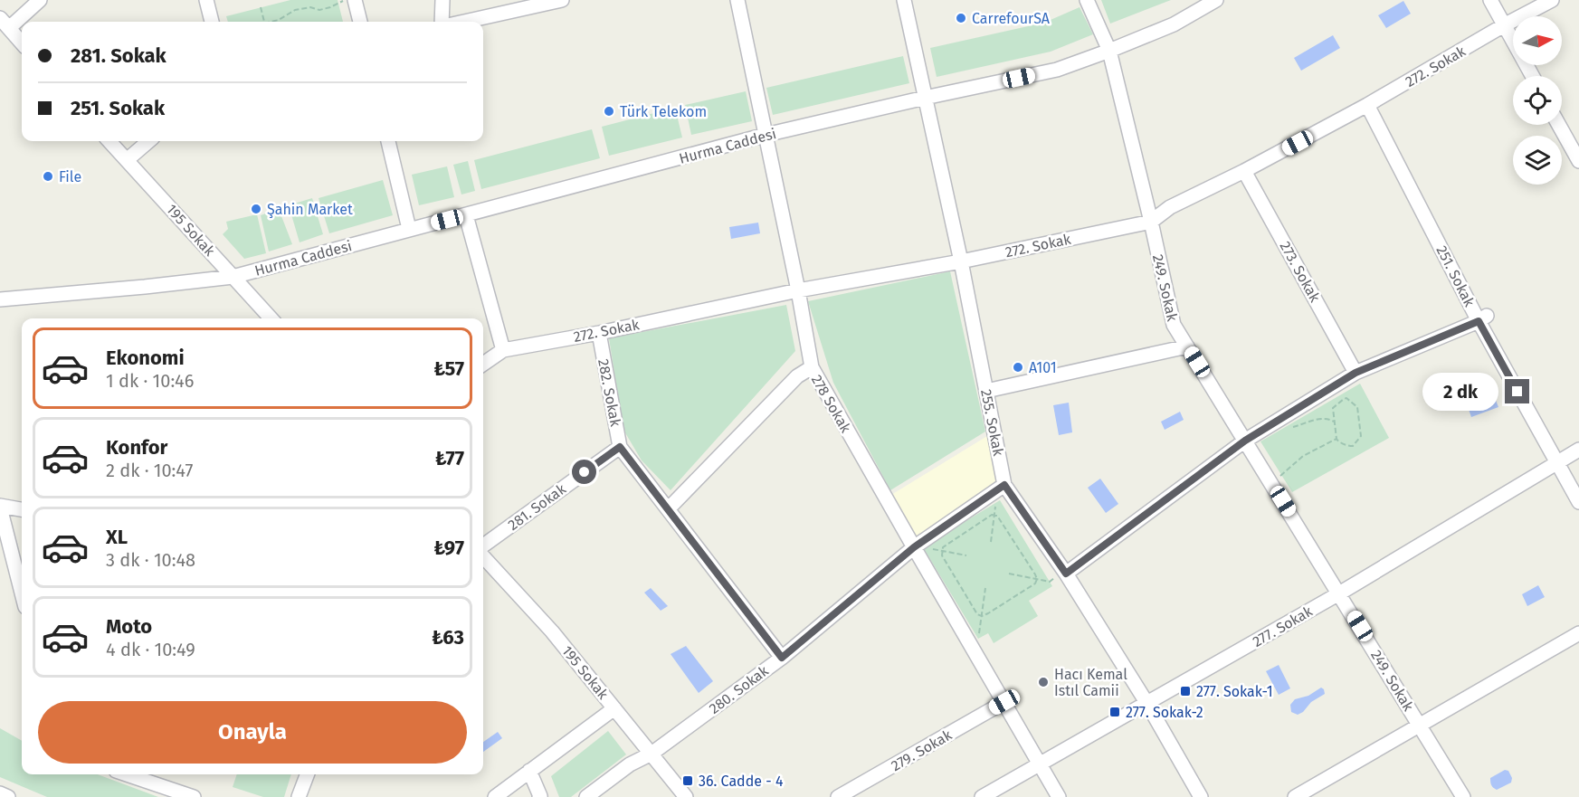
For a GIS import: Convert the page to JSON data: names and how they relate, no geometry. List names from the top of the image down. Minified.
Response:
{"streets":{"street":["272. Sokak","Hurma Caddesi","195 Sokak","273. Sokak","251. Sokak","249. Sokak","282. Sokak","278 Sokak","255. Sokak","281. Sokak","277. Sokak","280. Sokak","279. Sokak"]},"crossings":[["272. Sokak","273. Sokak"],["272. Sokak","251. Sokak"],["272. Sokak","249. Sokak"],["272. Sokak","282. Sokak"],["272. Sokak","278 Sokak"],["272. Sokak","255. Sokak"],["Hurma Caddesi","195 Sokak"],["Hurma Caddesi","249. Sokak"],["Hurma Caddesi","278 Sokak"],["Hurma Caddesi","255. Sokak"],["195 Sokak","280. Sokak"],["251. Sokak","277. Sokak"],["249. Sokak","277. Sokak"],["282. Sokak","281. Sokak"],["282. Sokak","280. Sokak"],["278 Sokak","277. Sokak"],["278 Sokak","280. Sokak"],["278 Sokak","279. Sokak"],["255. Sokak","277. Sokak"],["255. Sokak","280. Sokak"]],"places":{"other":["CarrefourSA","Türk Telekom","File","Şahin Market","A101","Hacı Kemal Istıl Camii"],"transit":["277. Sokak-1","277. Sokak-2","36. Cadde - 4"]},"north":"right","page":{"banner":["281. Sokak","251. Sokak"],"list":[{"name":"Ekonomi","note":"1 dk · 10:46","value":"₺57"},{"name":"Konfor","note":"2 dk · 10:47","value":"₺77"},{"name":"XL","note":"3 dk · 10:48","value":"₺97"},{"name":"Moto","note":"4 dk · 10:49","value":"₺63"}],"bubble":"2 dk","buttons":"Onayla"}}
